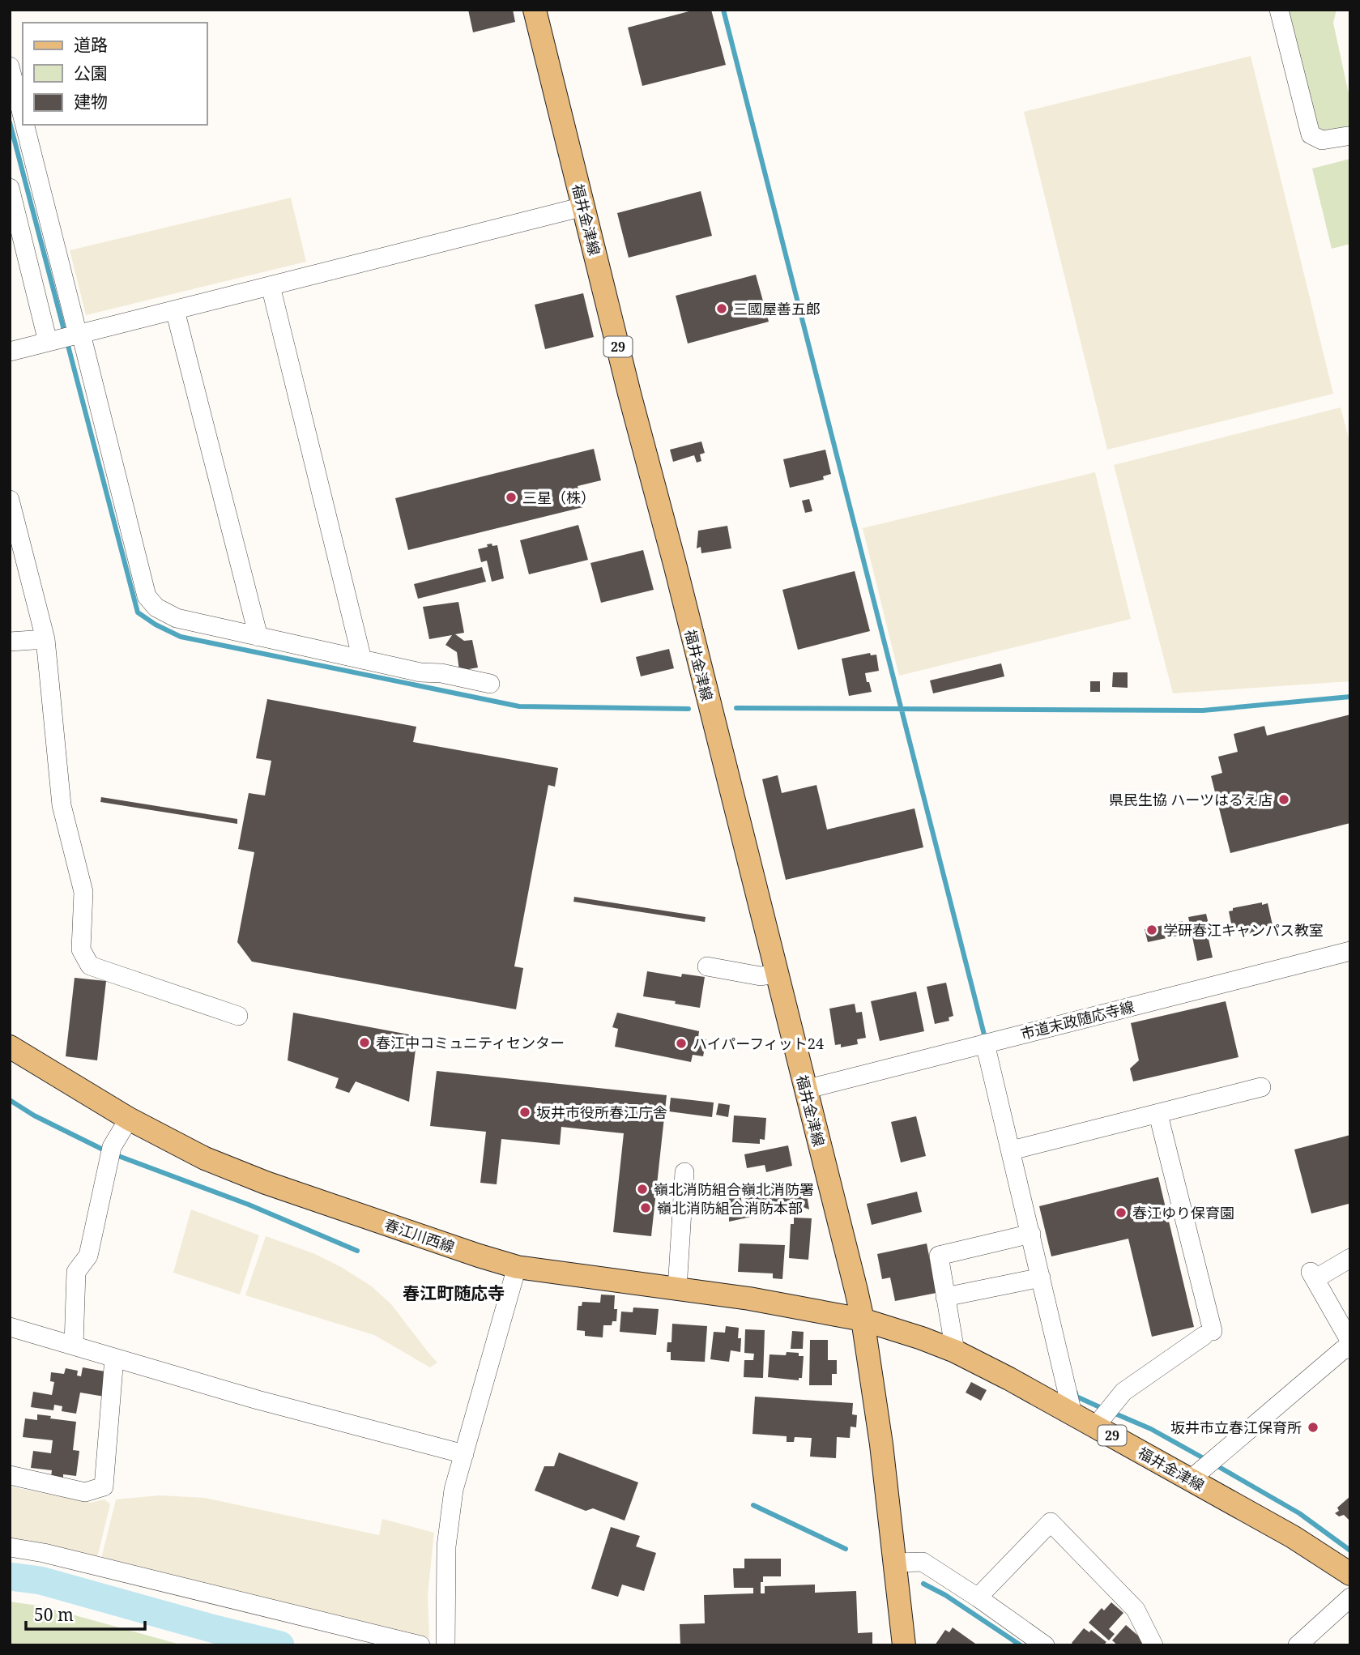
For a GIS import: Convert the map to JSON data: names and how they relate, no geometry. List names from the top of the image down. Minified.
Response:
{"streets":{"main road":["福井金津線","29","春江川西線"],"street":["市道末政随応寺線"]},"crossings":[["福井金津線","市道末政随応寺線"],["福井金津線","春江川西線"]],"districts":["春江町随応寺"],"places":["三國屋善五郎","三星（株）","県民生協 ハーツはるえ店","学研春江キャンパス教室","春江中コミュニティセンター","ハイパーフィット24","坂井市役所春江庁舎","嶺北消防組合嶺北消防署","嶺北消防組合消防本部","春江ゆり保育園","坂井市立春江保育所"],"legend":["道路","公園","建物"],"scale_bar":"50 m"}
